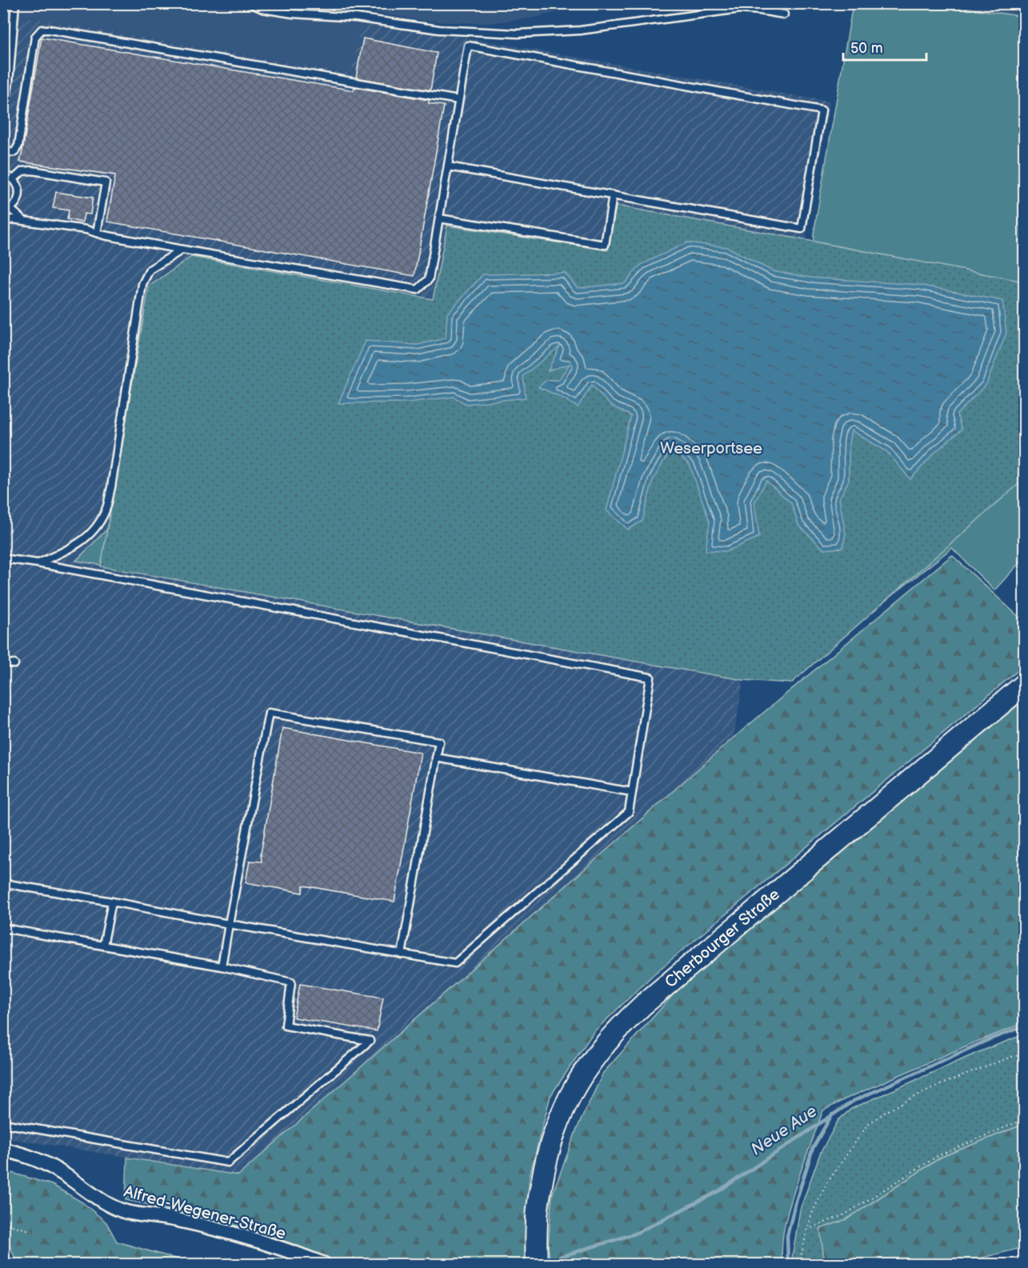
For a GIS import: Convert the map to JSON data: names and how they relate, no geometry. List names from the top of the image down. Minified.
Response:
{"streets":{"main road":["Cherbourger Straße"],"street":["Alfred-Wegener-Straße"]},"water":["Neue Aue"],"parks":["Weserportsee"],"scale_bar":"50 m"}
